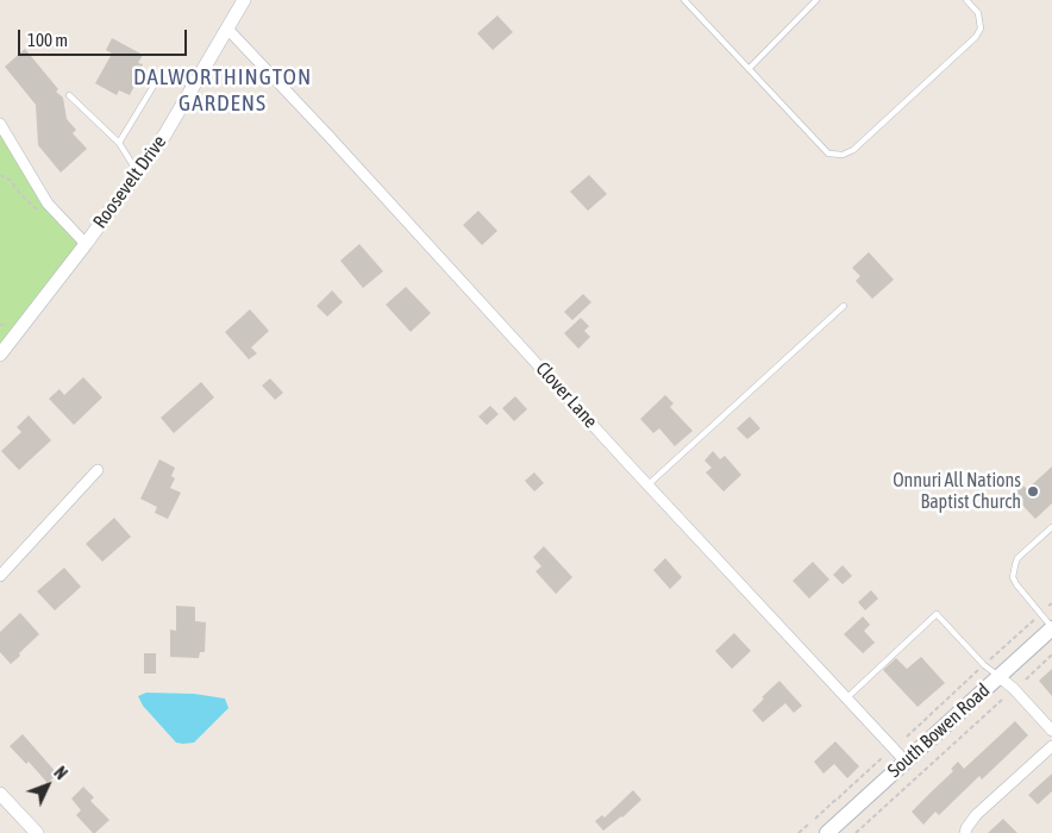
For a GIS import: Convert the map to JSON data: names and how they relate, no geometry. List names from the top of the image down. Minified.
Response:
{"streets":{"main road":["South Bowen Road"],"street":["Roosevelt Drive","Clover Lane"]},"crossings":[["Roosevelt Drive","Clover Lane"],["Clover Lane","South Bowen Road"]],"districts":["DALWORTHINGTON GARDENS"],"places":["Onnuri All Nations Baptist Church"],"scale_bar":"100 m","north":"top right"}
